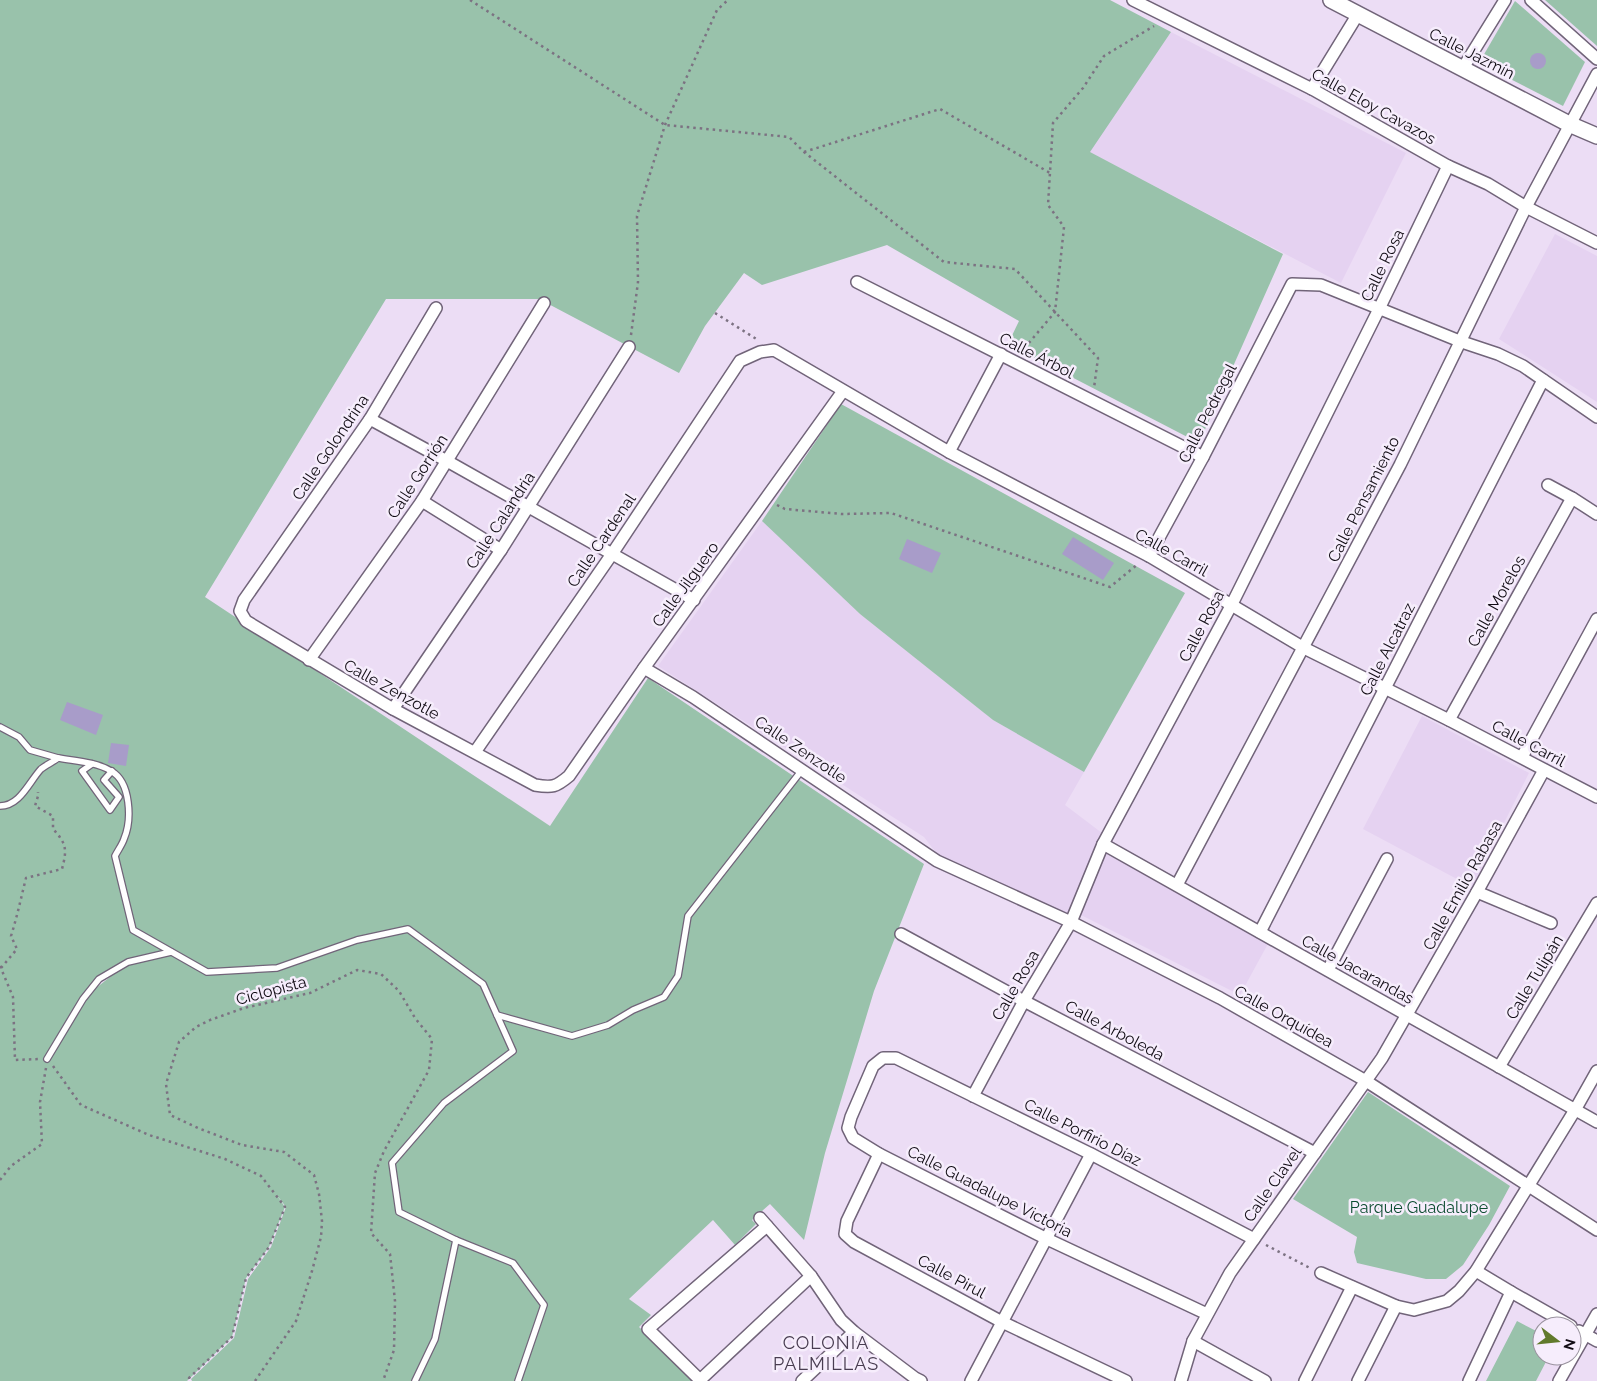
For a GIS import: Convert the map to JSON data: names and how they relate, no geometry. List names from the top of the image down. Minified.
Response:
{"streets":{"street":["Calle Jazmín","Calle Eloy Cavazos","Calle Rosa","Calle Árbol","Calle Pedregal","Calle Golondrina","Calle Gorrión","Calle Pensamiento","Calle Calandria","Calle Cardenal","Calle Carril","Calle Jilguero","Calle Morelos","Calle Alcatraz","Calle Zenzotle","Calle Emilio Rabasa","Calle Jacarandas","Calle Tulipán","Calle Orquídea","Calle Arboleda","Calle Porfirio Díaz","Calle Clavel","Calle Guadalupe Victoria","Calle Pirul"],"path":["Ciclopista"]},"crossings":[["Calle Jazmín","Calle Pensamiento"],["Calle Eloy Cavazos","Calle Rosa"],["Calle Eloy Cavazos","Calle Pensamiento"],["Calle Rosa","Calle Pedregal"],["Calle Rosa","Calle Carril"],["Calle Rosa","Calle Jacarandas"],["Calle Rosa","Calle Orquídea"],["Calle Rosa","Calle Arboleda"],["Calle Rosa","Calle Porfirio Díaz"],["Calle Árbol","Calle Pedregal"],["Calle Pedregal","Calle Carril"],["Calle Golondrina","Calle Zenzotle"],["Calle Gorrión","Calle Zenzotle"],["Calle Pensamiento","Calle Carril"],["Calle Pensamiento","Calle Jacarandas"],["Calle Calandria","Calle Zenzotle"],["Calle Cardenal","Calle Carril"],["Calle Cardenal","Calle Zenzotle"],["Calle Carril","Calle Jilguero"],["Calle Carril","Calle Morelos"],["Calle Carril","Calle Alcatraz"],["Calle Carril","Calle Emilio Rabasa"],["Calle Jilguero","Calle Zenzotle"],["Calle Alcatraz","Calle Jacarandas"],["Calle Zenzotle","Calle Orquídea"],["Calle Emilio Rabasa","Calle Jacarandas"],["Calle Emilio Rabasa","Calle Clavel"],["Calle Jacarandas","Calle Tulipán"],["Calle Jacarandas","Calle Clavel"],["Calle Orquídea","Calle Clavel"],["Calle Arboleda","Calle Clavel"],["Calle Porfirio Díaz","Calle Clavel"],["Calle Porfirio Díaz","Calle Guadalupe Victoria"],["Calle Clavel","Calle Guadalupe Victoria"],["Calle Guadalupe Victoria","Calle Pirul"]],"districts":["COLONIA PALMILLAS"],"parks":["Parque Guadalupe"],"north":"right"}
